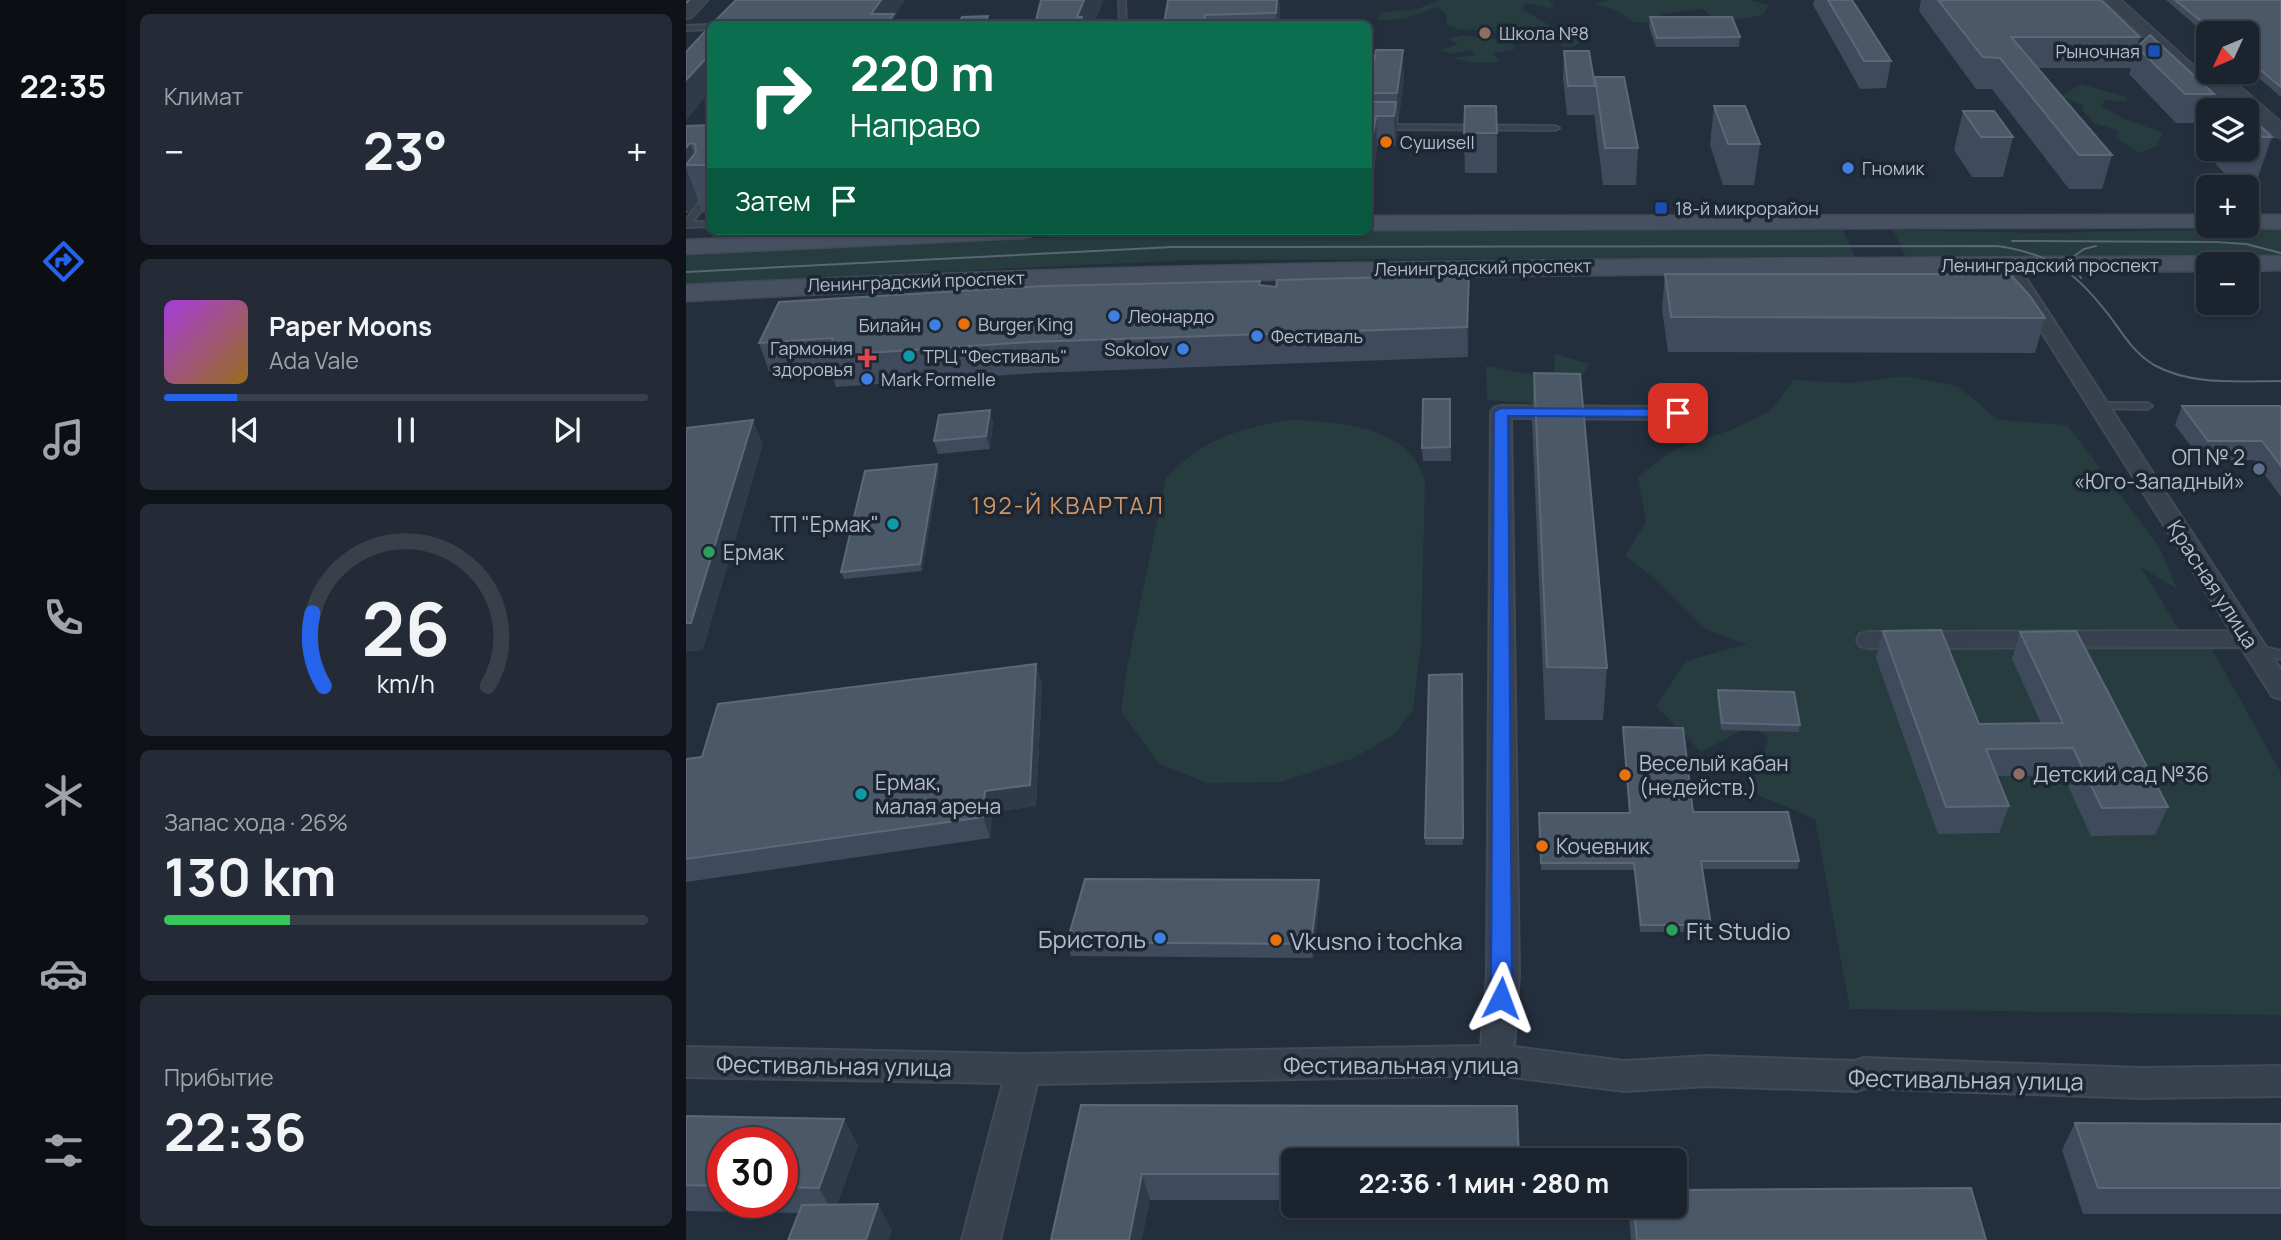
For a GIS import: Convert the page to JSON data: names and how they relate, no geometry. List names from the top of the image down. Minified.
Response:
{"streets":{"main road":["Ленинградский проспект"],"street":["Красная улица","Фестивальная улица"]},"crossings":[["Ленинградский проспект","Красная улица"]],"districts":["192-Й КВАРТАЛ"],"places":{"other":["Школа №8","Сушиsell","Гномик","Леонардо","Burger King","Билайн","Фестиваль","Sokolov","ТРЦ \"Фестиваль\"","Mark Formelle","ОП № 2 «Юго-Западный»","ТП \"Ермак\"","Ермак","Детский сад №36","Веселый кабан (недейств.)","Ермак, малая арена","Кочевник","Fit Studio","Бристоль","Vkusno i tochka"],"transit":["Рыночная","18-й микрорайон"],"health":["Гармония здоровья"]},"north":"bottom left","page":{"tabs":"22:35","tile":["Климат",["Запас хода · 26%","130 km"],["Прибытие","22:36"]],"map_buttons":["+","−"],"turn":["220 m","Направо"],"heat":["−","23°","+"],"then":"Затем","song":["Paper Moons","Ada Vale"],"limit":"30","trip":"22:36 · 1 мин · 280 m","gauge":["26","km/h"]}}
